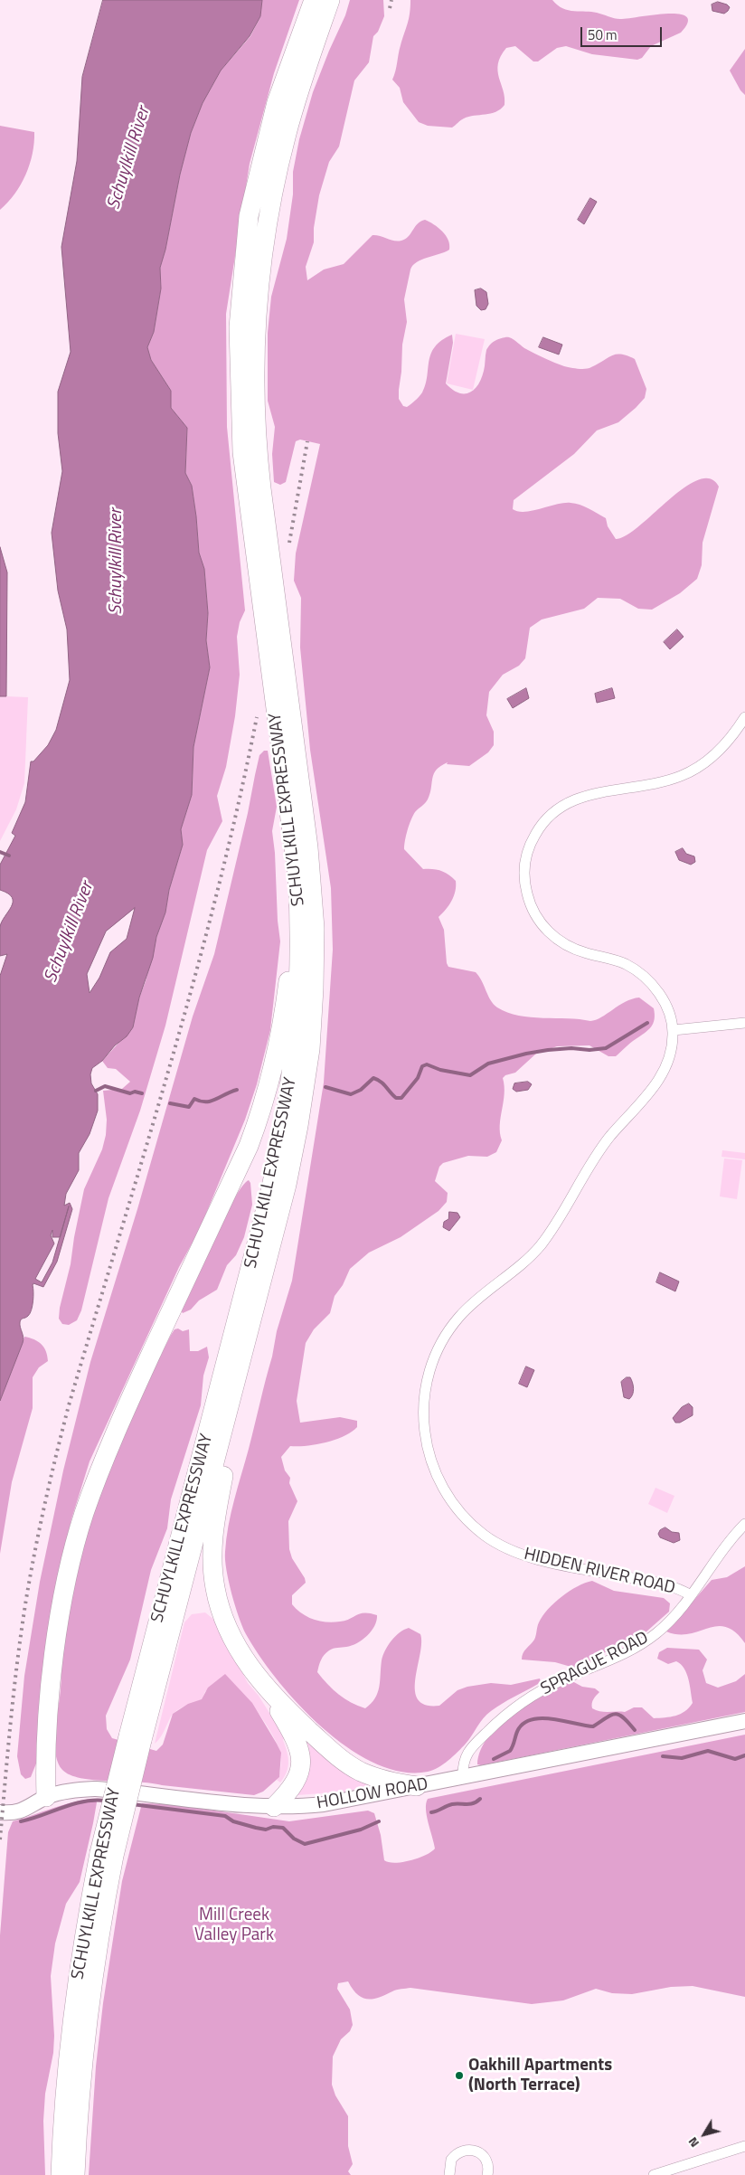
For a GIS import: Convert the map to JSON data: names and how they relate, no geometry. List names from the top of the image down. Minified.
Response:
{"streets":{"highway":["SCHUYLKILL EXPRESSWAY"],"main road":["HOLLOW ROAD"],"street":["HIDDEN RIVER ROAD","SPRAGUE ROAD"]},"crossings":[["HIDDEN RIVER ROAD","SPRAGUE ROAD"],["SPRAGUE ROAD","HOLLOW ROAD"]],"water":["Schuylkill River"],"parks":["Mill Creek Valley Park"],"places":["Oakhill Apartments (North Terrace)"],"scale_bar":"50 m","north":"bottom left"}
